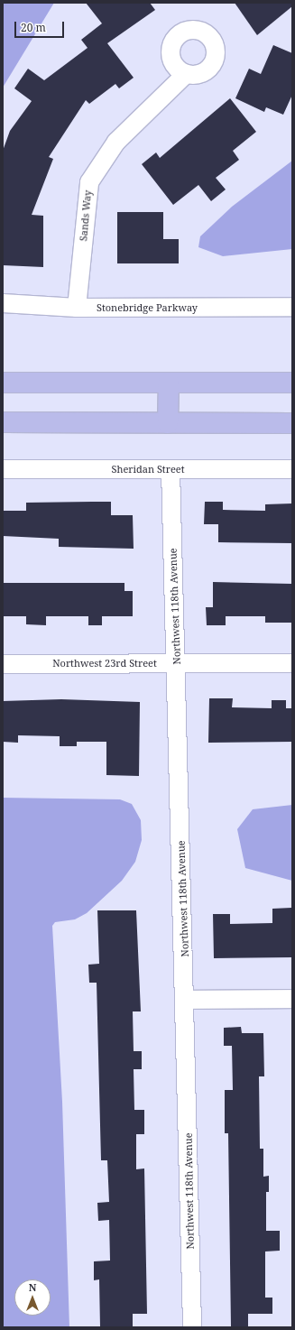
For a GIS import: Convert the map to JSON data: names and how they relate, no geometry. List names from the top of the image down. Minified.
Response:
{"streets":{"street":["Sands Way","Stonebridge Parkway","Sheridan Street","Northwest 118th Avenue","Northwest 23rd Street"]},"crossings":[["Sands Way","Stonebridge Parkway"],["Sheridan Street","Northwest 118th Avenue"],["Northwest 118th Avenue","Northwest 23rd Street"]],"scale_bar":"20 m","north":"top"}
